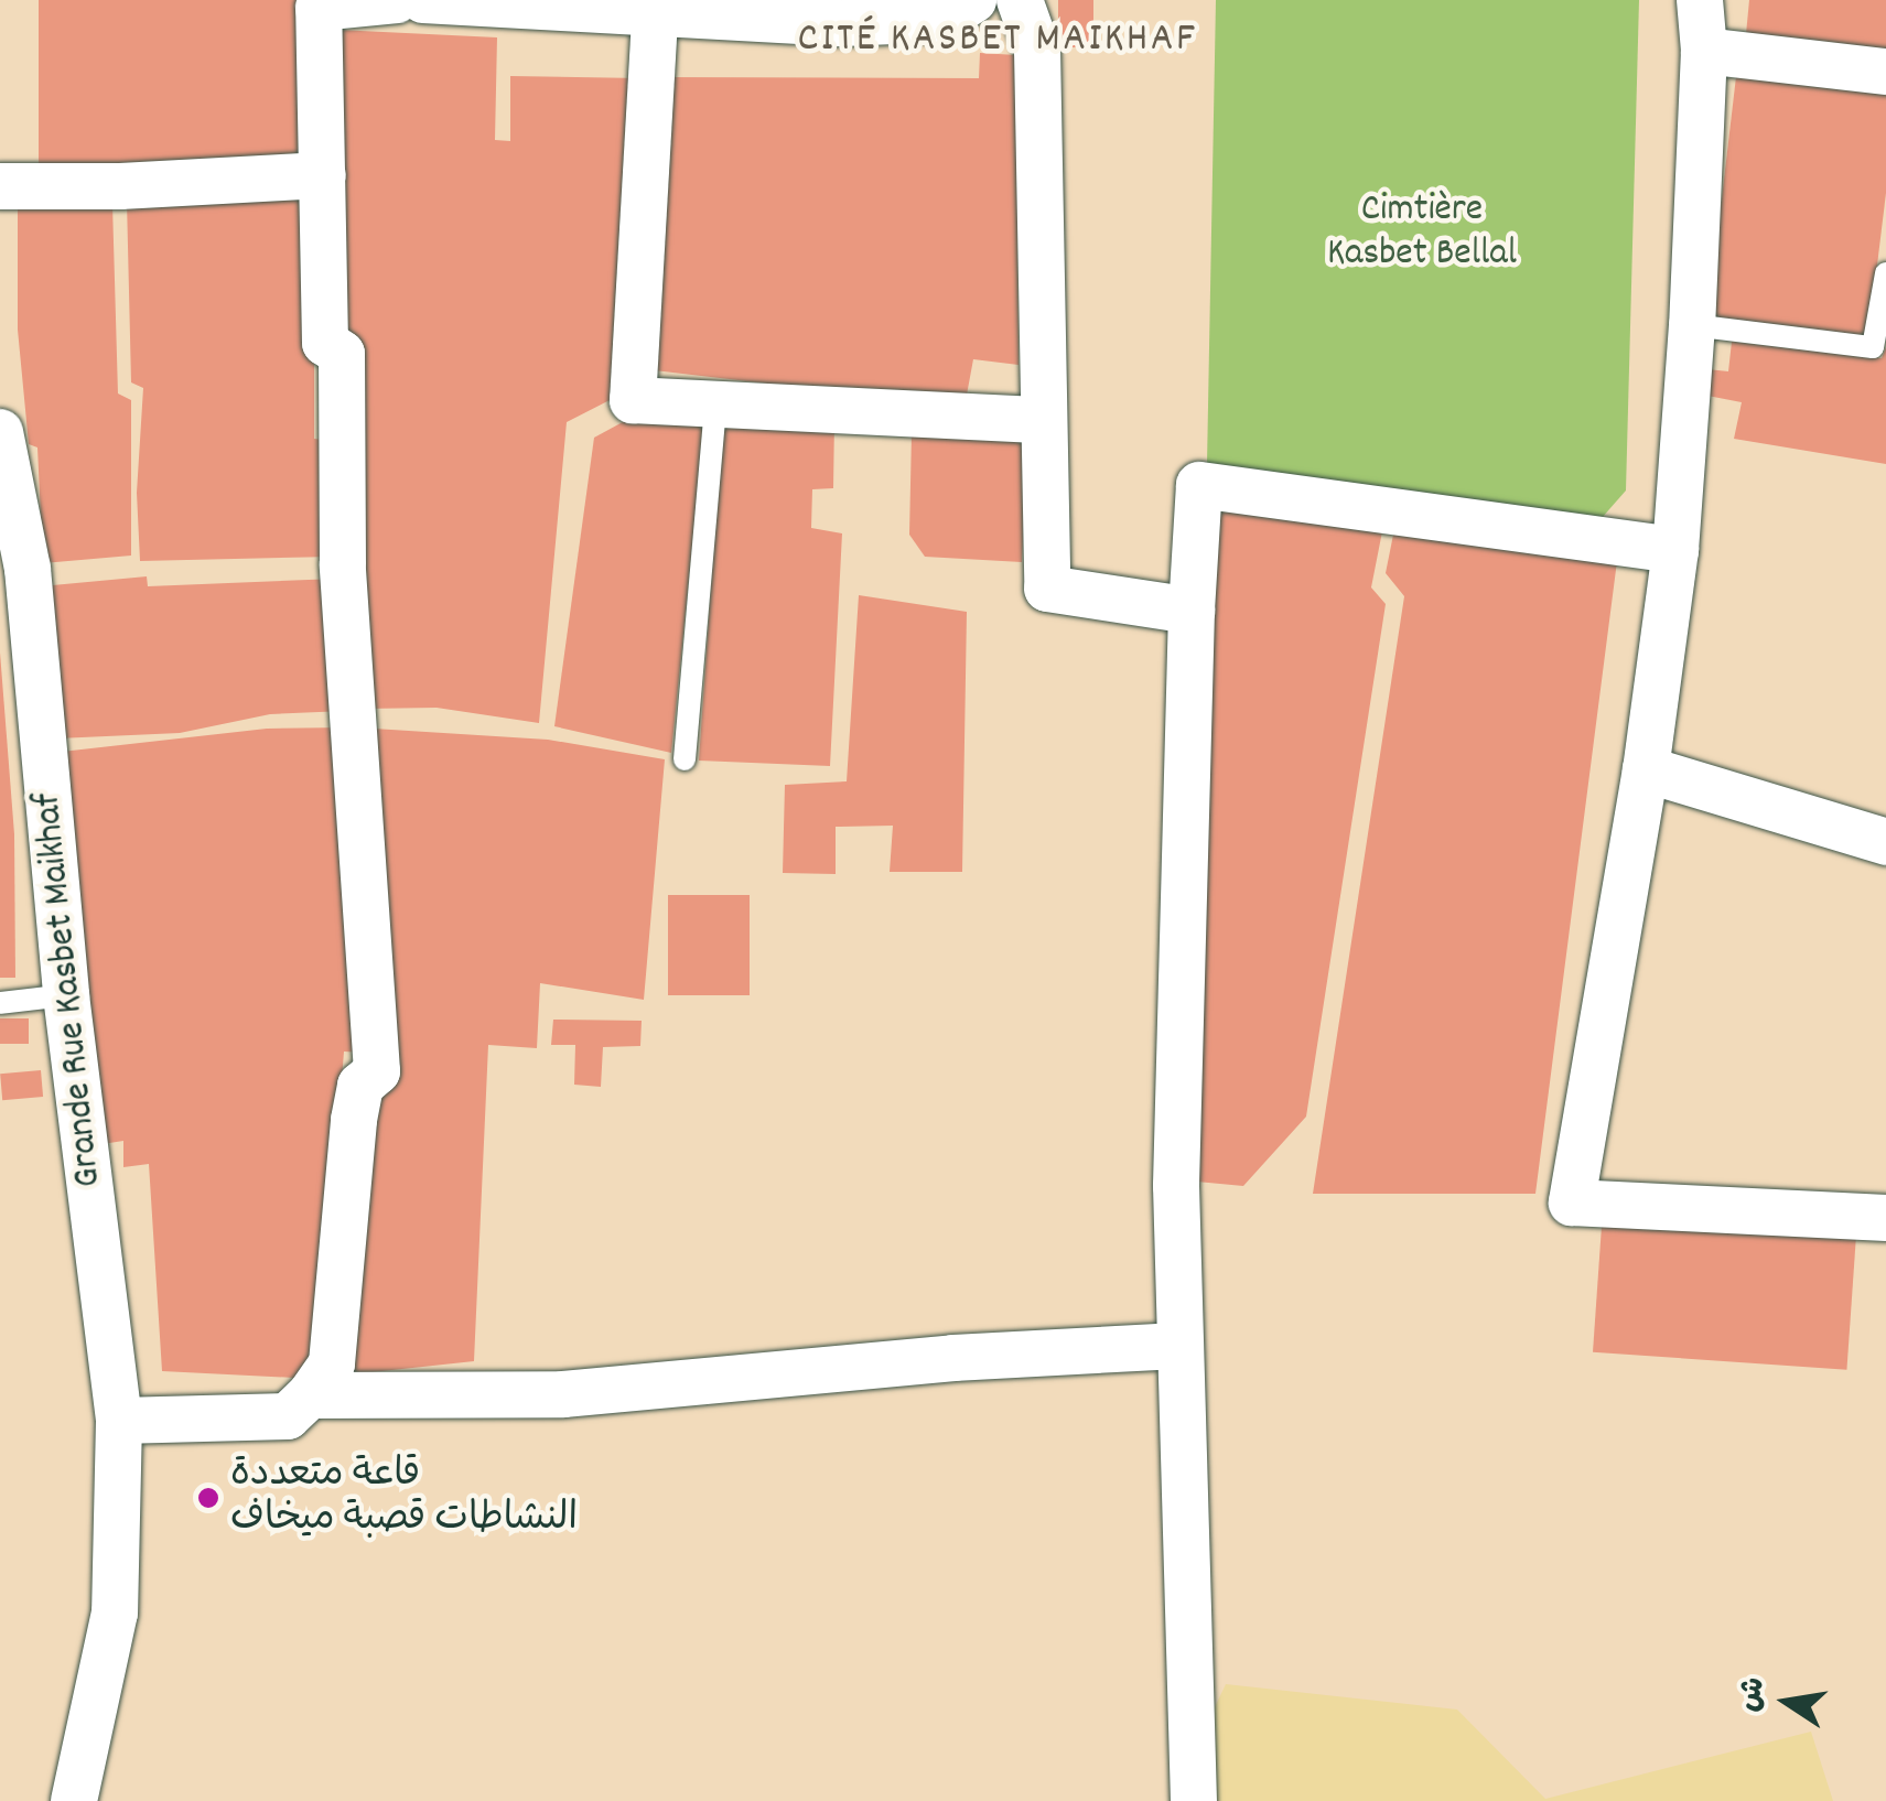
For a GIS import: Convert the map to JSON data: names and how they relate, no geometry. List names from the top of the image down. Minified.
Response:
{"streets":{"street":["Grande Rue Kasbet Maikhaf"]},"districts":["CITÉ KASBET MAIKHAF"],"parks":["Cimtière Kasbet Bellal"],"places":["قاعة متعددة النشاطات قصبة ميخاف"],"north":"left"}
